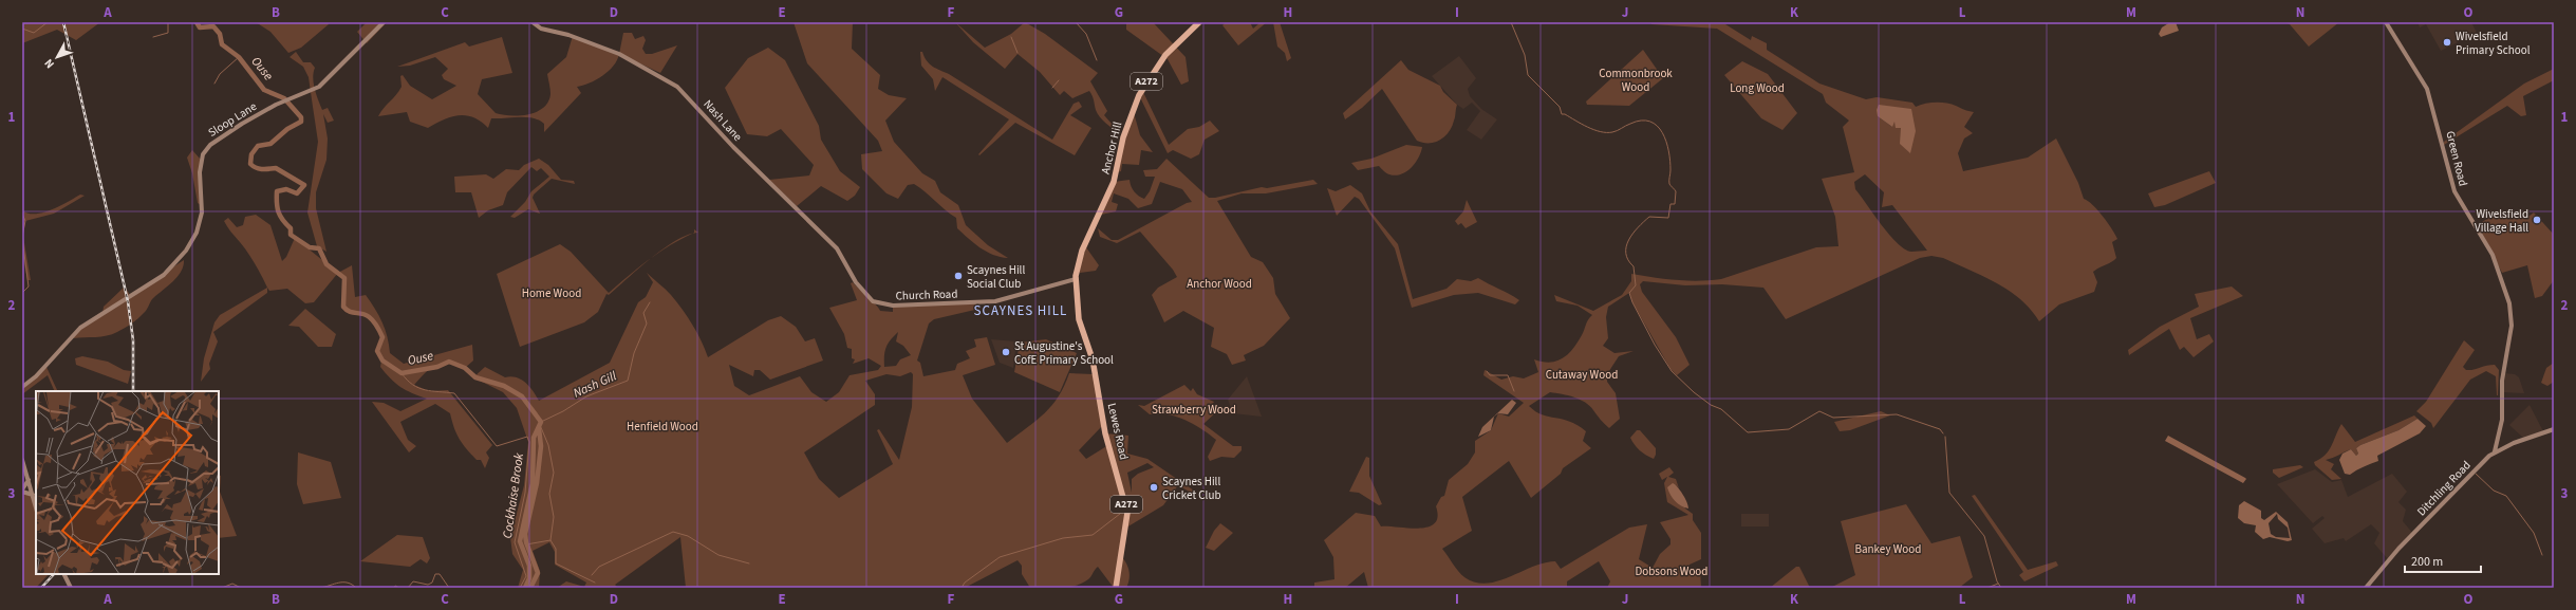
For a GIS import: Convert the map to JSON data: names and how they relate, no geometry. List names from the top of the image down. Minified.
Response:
{"streets":{"highway":["A272","Anchor Hill","Lewes Road"],"street":["Sloop Lane","Nash Lane","Green Road","Church Road","Ditchling Road"]},"crossings":[["Nash Lane","Church Road"],["Anchor Hill","Church Road"],["Anchor Hill","Lewes Road"],["Green Road","Ditchling Road"],["Church Road","Lewes Road"]],"districts":["SCAYNES HILL"],"water":["Ouse","Nash Gill","Cockhaise Brook"],"parks":["Commonbrook Wood","Long Wood","Anchor Wood","Home Wood","Cutaway Wood","Strawberry Wood","Henfield Wood","Bankey Wood","Dobsons Wood"],"places":["Wivelsfield Primary School","Wivelsfield Village Hall","Scaynes Hill Social Club","St Augustine's CofE Primary School","Scaynes Hill Cricket Club"],"scale_bar":"200 m","north":"bottom left","grid":{"columns":["A","B","C","D","E","F","G","H","I","J","K","L","M","N","O"],"rows":["1","2","3"]}}
